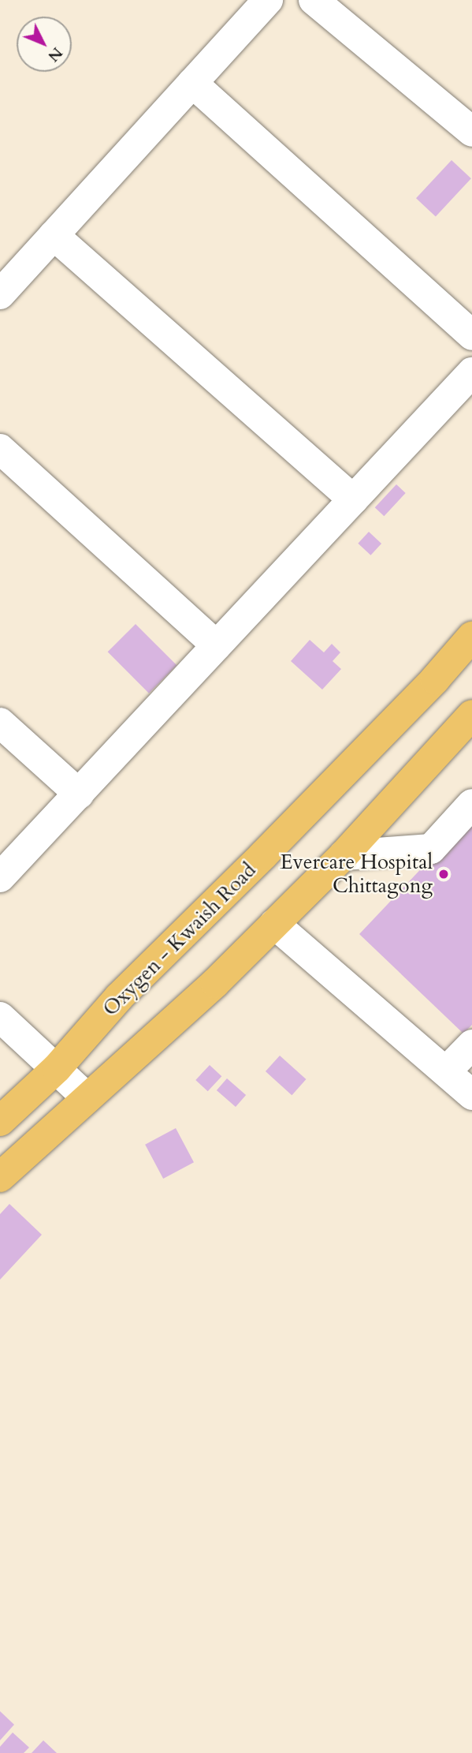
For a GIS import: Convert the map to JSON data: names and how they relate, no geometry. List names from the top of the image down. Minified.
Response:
{"streets":{"main road":["Oxygen - Kwaish Road"]},"places":["Evercare Hospital Chittagong"],"north":"bottom right"}
